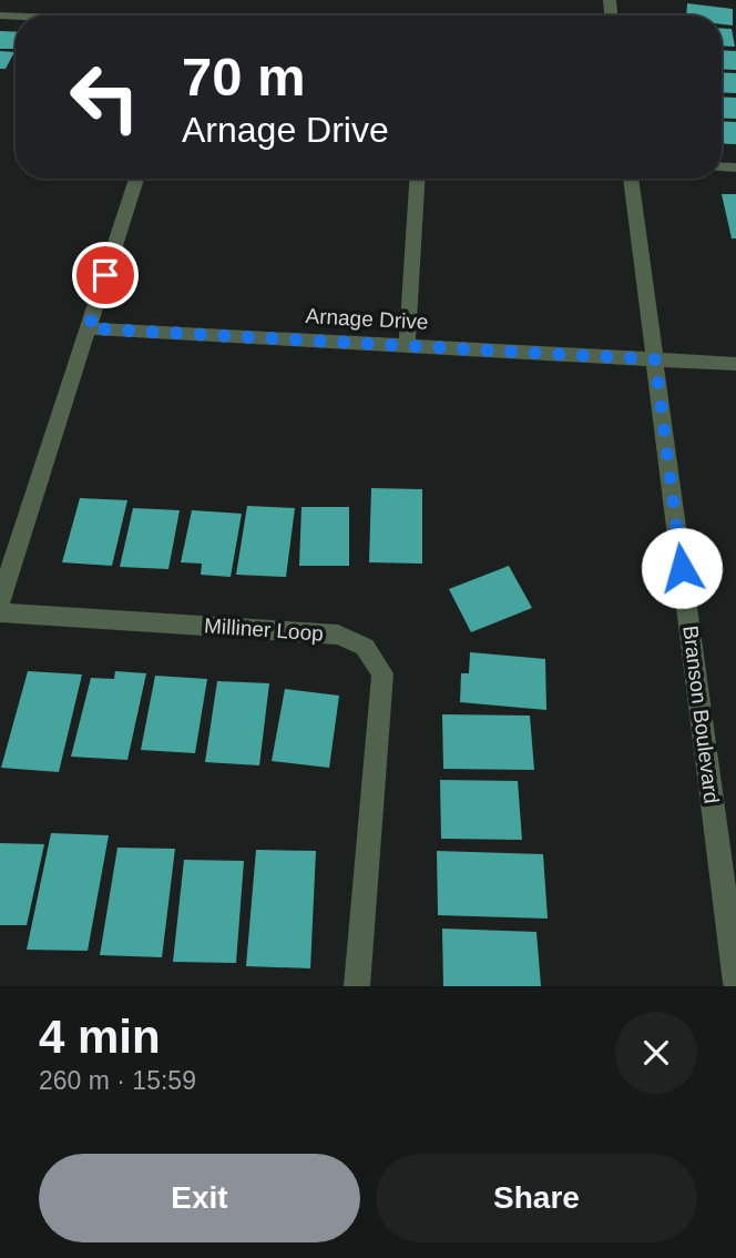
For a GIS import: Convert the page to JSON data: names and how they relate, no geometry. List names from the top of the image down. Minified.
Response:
{"streets":{"street":["Arnage Drive","Milliner Loop","Branson Boulevard"]},"crossings":[["Arnage Drive","Branson Boulevard"]],"page":{"turn":["70 m","Arnage Drive"],"heading":["4 min","260 m · 15:59"],"buttons":["Exit","Share"]}}
